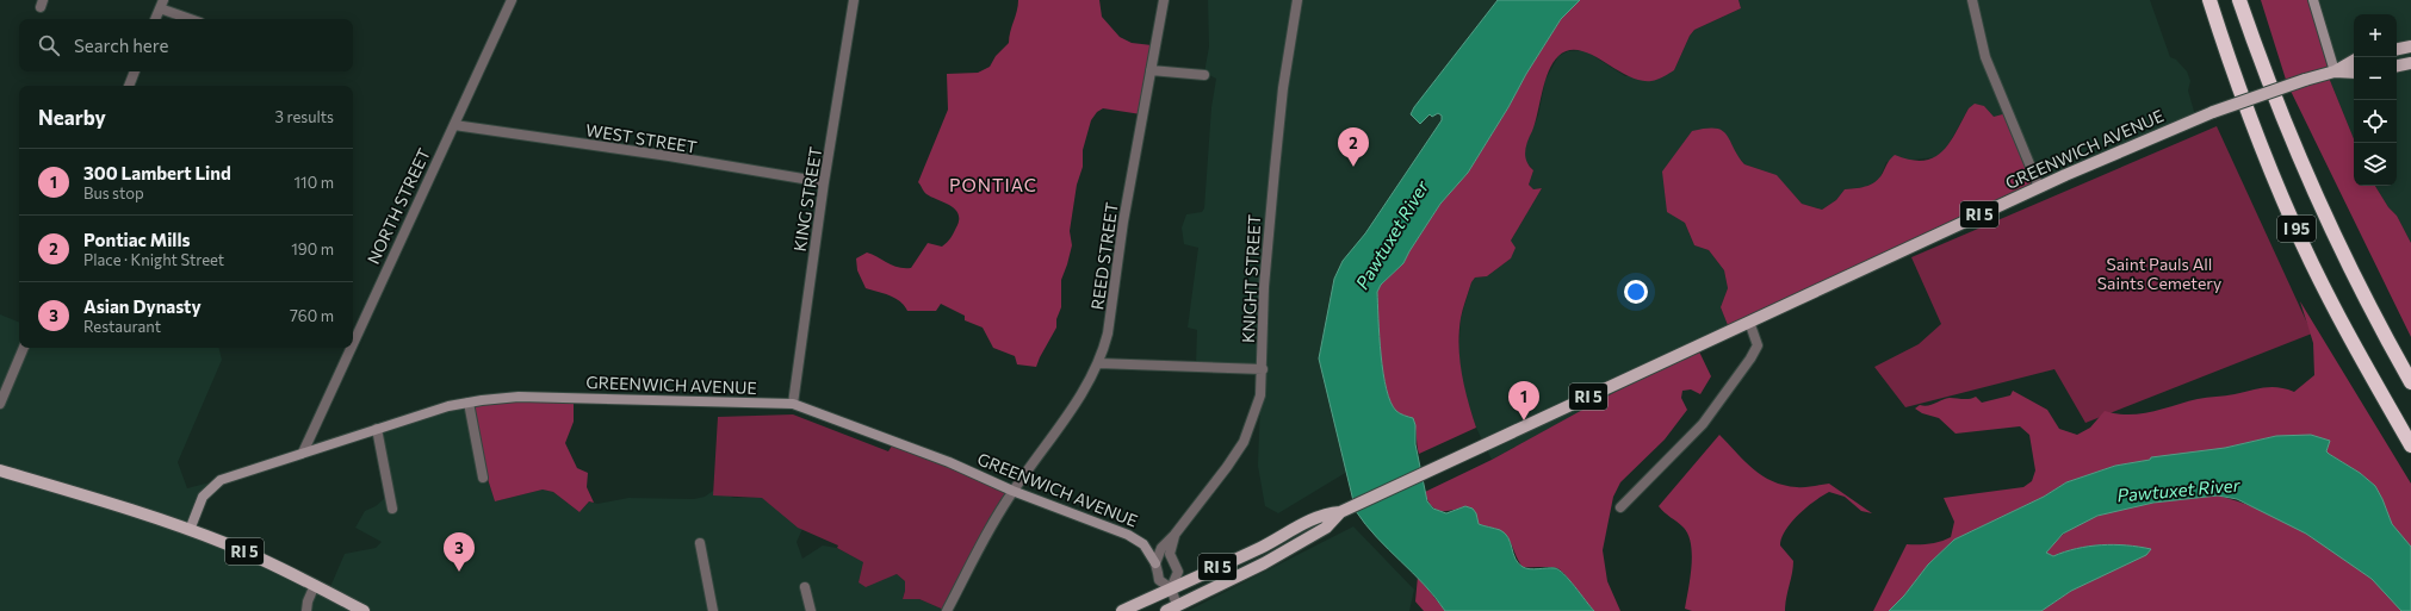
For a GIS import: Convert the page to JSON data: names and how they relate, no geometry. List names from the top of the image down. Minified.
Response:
{"streets":{"highway":["I 95"],"main road":["GREENWICH AVENUE","RI 5"],"street":["WEST STREET","KING STREET","NORTH STREET","REED STREET","KNIGHT STREET"]},"crossings":[["WEST STREET","KING STREET"],["WEST STREET","NORTH STREET"],["GREENWICH AVENUE","KING STREET"],["GREENWICH AVENUE","NORTH STREET"],["GREENWICH AVENUE","RI 5"],["GREENWICH AVENUE","REED STREET"],["GREENWICH AVENUE","KNIGHT STREET"],["RI 5","KNIGHT STREET"]],"districts":["PONTIAC"],"water":["Pawtuxet River"],"parks":["Saint Pauls All Saints Cemetery"],"page":{"map_buttons":["+","−"],"search":"Search here","heading":["Nearby","3 results"],"pins":["2","1","3"],"list":[{"mark":"1","name":"300 Lambert Lind","note":"Bus stop","value":"110 m"},{"mark":"2","name":"Pontiac Mills","note":"Place · Knight Street","value":"190 m"},{"mark":"3","name":"Asian Dynasty","note":"Restaurant","value":"760 m"}]}}
